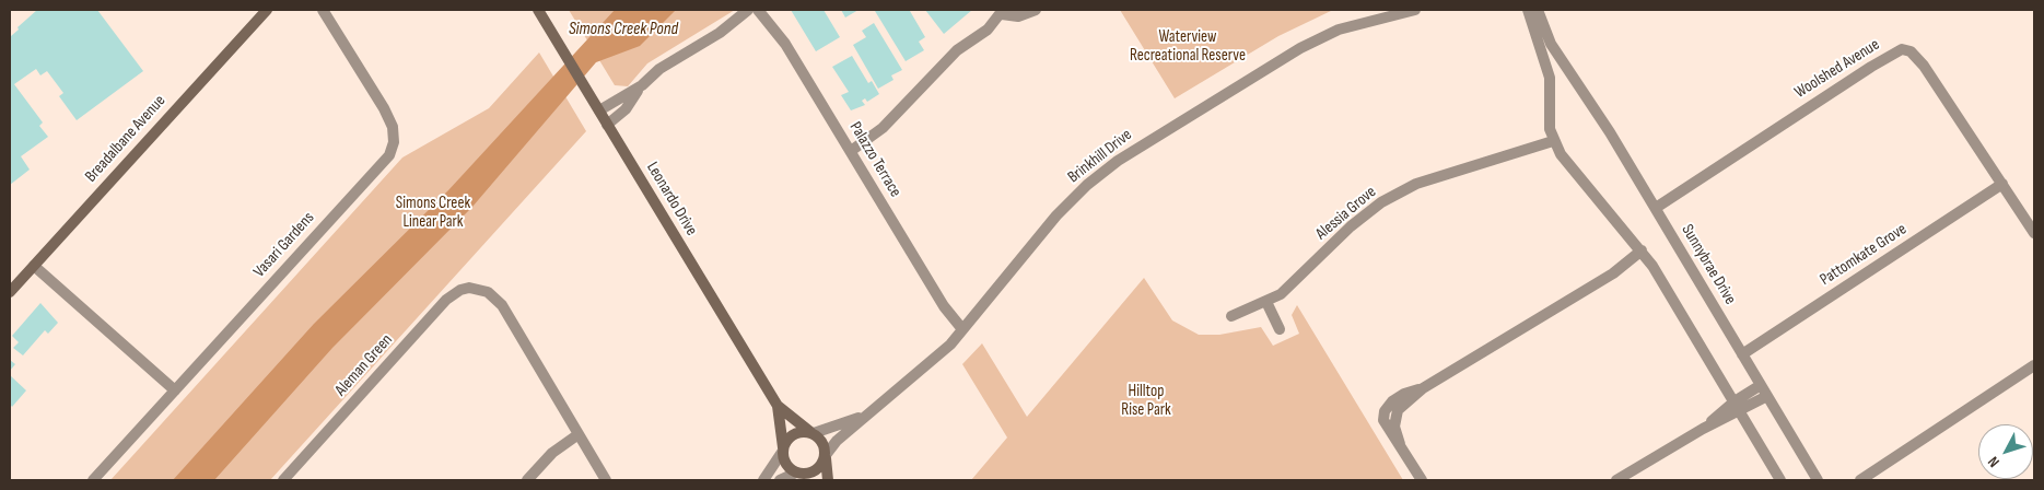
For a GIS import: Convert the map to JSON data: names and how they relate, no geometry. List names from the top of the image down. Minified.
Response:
{"streets":{"street":["Woolshed Avenue","Breadalbane Avenue","Brinkhill Drive","Palazzo Terrace","Leonardo Drive","Alessia Grove","Vasari Gardens","Pattomkate Grove","Sunnybrae Drive","Aleman Green"]},"crossings":[["Woolshed Avenue","Pattomkate Grove"],["Woolshed Avenue","Sunnybrae Drive"],["Brinkhill Drive","Palazzo Terrace"],["Brinkhill Drive","Leonardo Drive"],["Pattomkate Grove","Sunnybrae Drive"]],"water":["Simons Creek Pond"],"parks":["Waterview Recreational Reserve","Simons Creek Linear Park","Hilltop Rise Park"],"north":"bottom left"}
